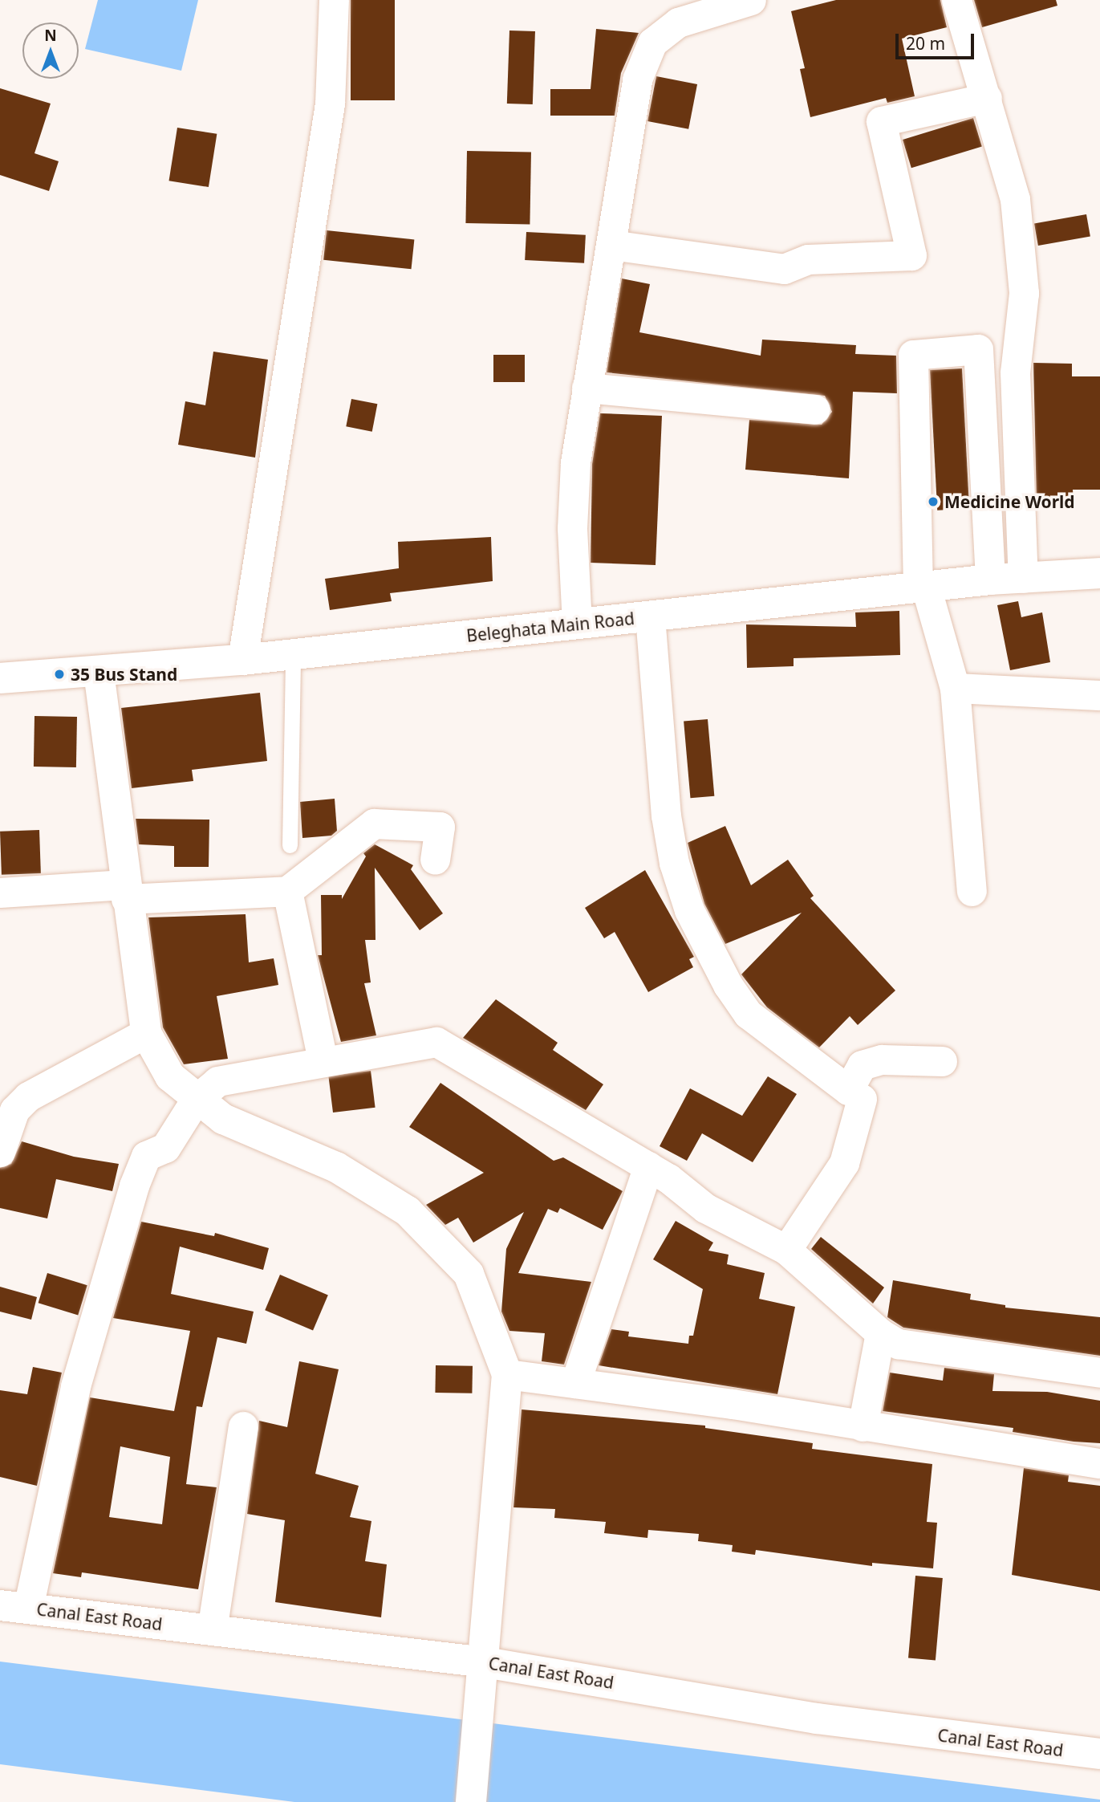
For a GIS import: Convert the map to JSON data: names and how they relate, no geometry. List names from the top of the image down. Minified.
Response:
{"streets":{"main road":["Beleghata Main Road","Canal East Road"]},"places":["Medicine World","35 Bus Stand"],"scale_bar":"20 m","north":"top"}
